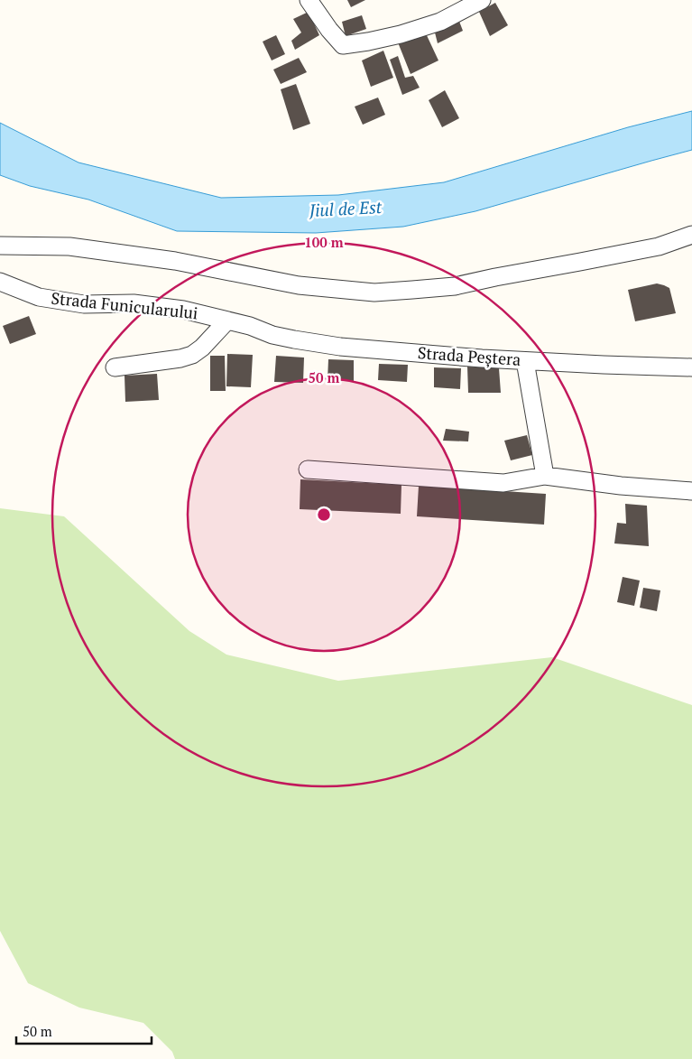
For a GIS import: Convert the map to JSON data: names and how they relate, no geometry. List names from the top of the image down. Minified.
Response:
{"streets":{"street":["Strada Funicularului","Strada Peștera"]},"crossings":[["Strada Funicularului","Strada Peștera"]],"water":["Jiul de Est"],"scale_bar":"50 m","rings":["100 m","50 m"]}
